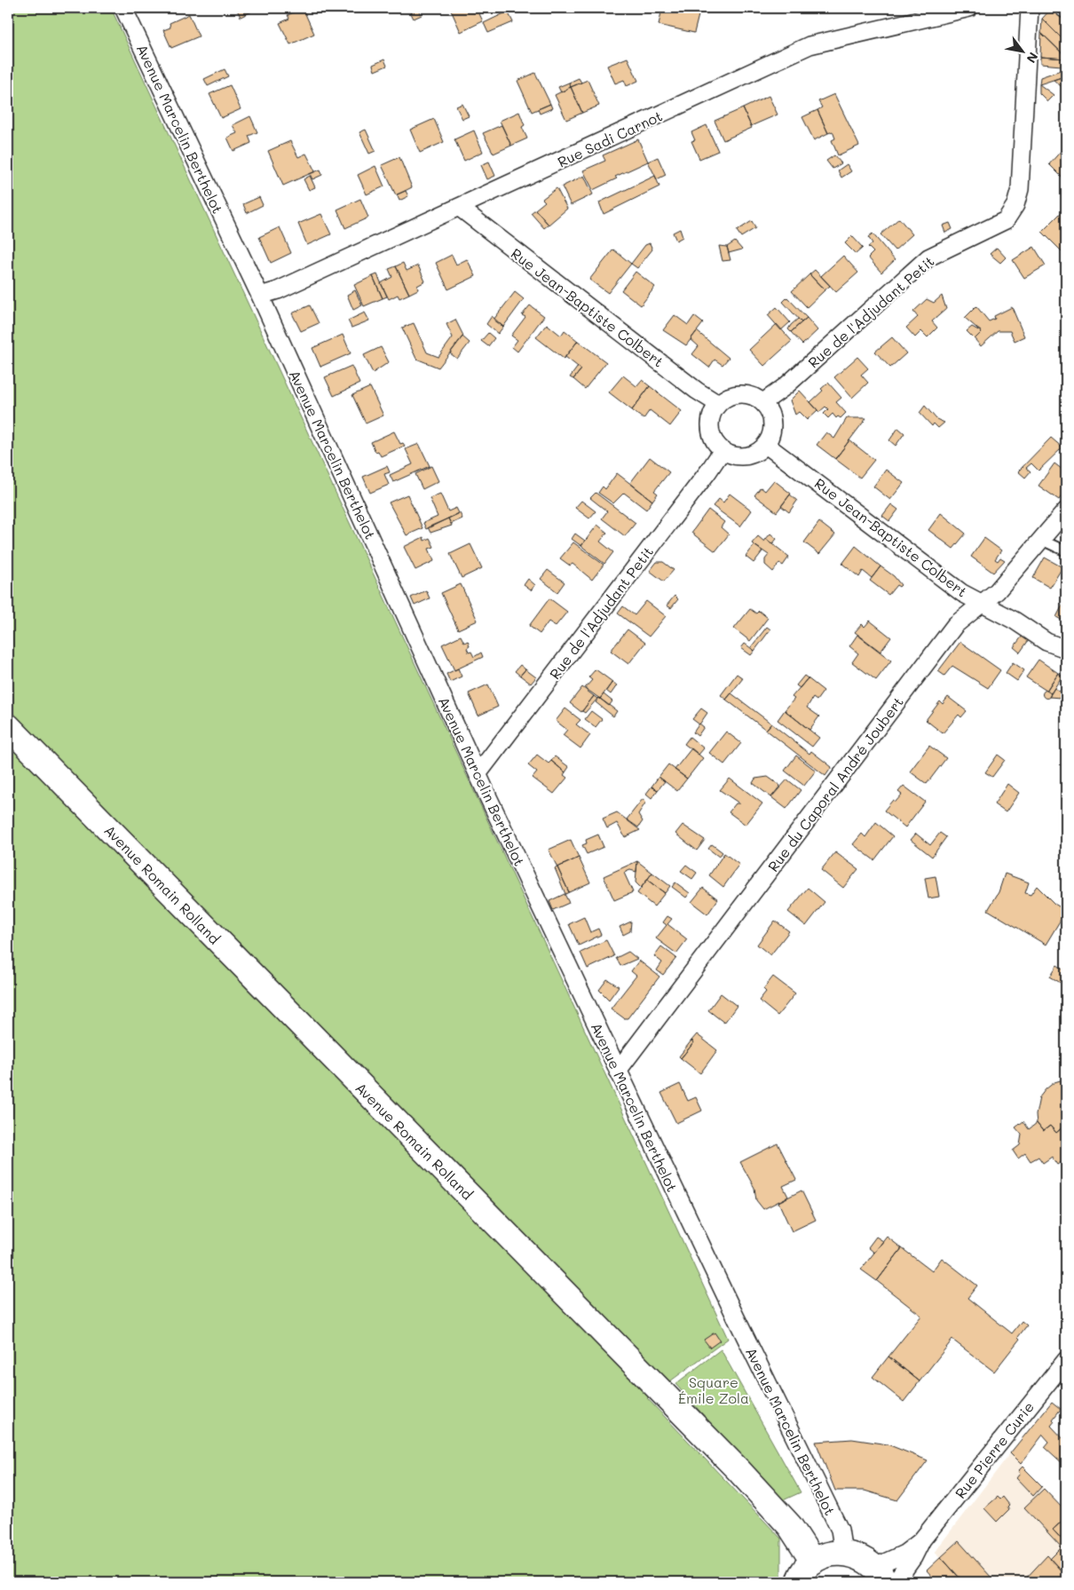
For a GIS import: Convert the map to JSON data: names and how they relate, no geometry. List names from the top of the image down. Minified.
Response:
{"streets":{"main road":["Avenue Romain Rolland"],"street":["Avenue Marcelin Berthelot","Rue Sadi Carnot","Rue Jean-Baptiste Colbert","Rue de l'Adjudant Petit","Rue du Caporal André Joubert","Rue Pierre Curie"]},"crossings":[["Avenue Marcelin Berthelot","Rue Sadi Carnot"],["Avenue Marcelin Berthelot","Rue de l'Adjudant Petit"],["Avenue Marcelin Berthelot","Rue du Caporal André Joubert"],["Rue Sadi Carnot","Rue Jean-Baptiste Colbert"],["Rue Jean-Baptiste Colbert","Rue de l'Adjudant Petit"],["Rue Jean-Baptiste Colbert","Rue du Caporal André Joubert"]],"parks":["Square Émile Zola"],"north":"bottom right"}
